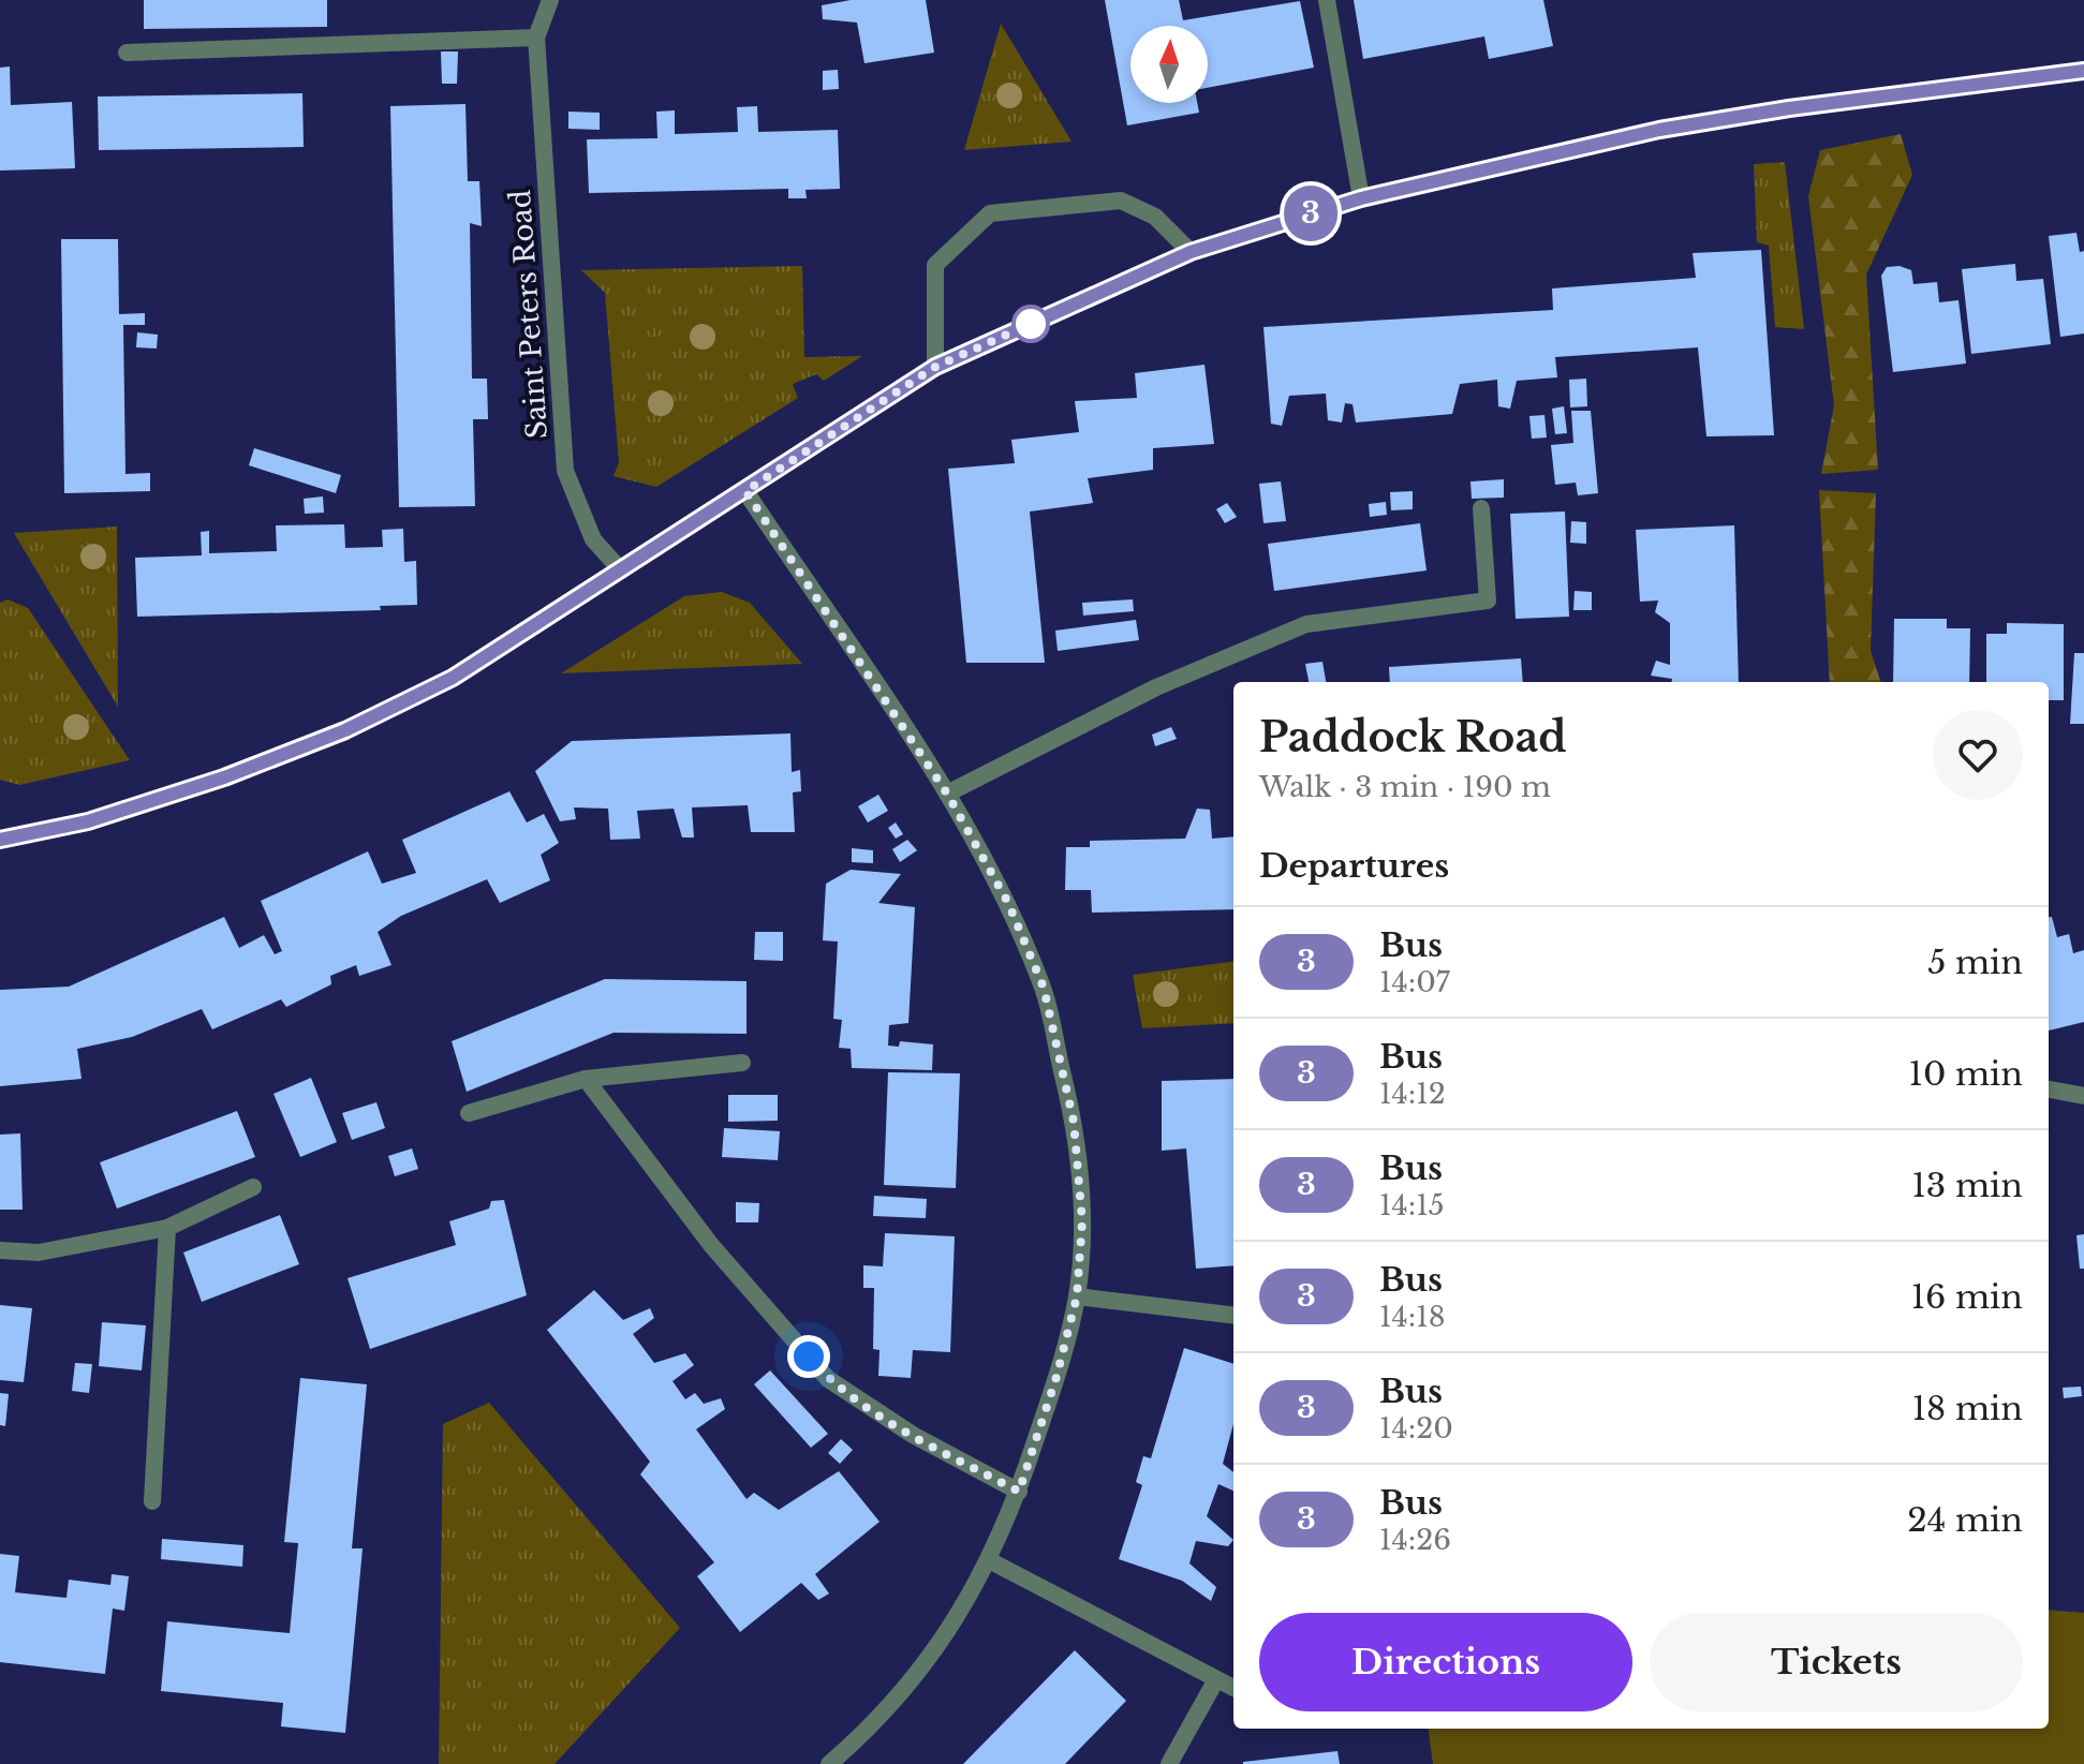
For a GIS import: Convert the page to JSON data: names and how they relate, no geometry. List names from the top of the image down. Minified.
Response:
{"streets":{"street":["Saint Peters Road"]},"lines":["bus line 3"],"north":"top","page":{"on_map":"3","heading":[["Paddock Road","Walk · 3 min · 190 m"],"Departures"],"list":[{"mark":"3","name":"Bus","note":"14:07","value":"5 min"},{"mark":"3","name":"Bus","note":"14:12","value":"10 min"},{"mark":"3","name":"Bus","note":"14:15","value":"13 min"},{"mark":"3","name":"Bus","note":"14:18","value":"16 min"},{"mark":"3","name":"Bus","note":"14:20","value":"18 min"},{"mark":"3","name":"Bus","note":"14:26","value":"24 min"}],"buttons":["Directions","Tickets"]}}
